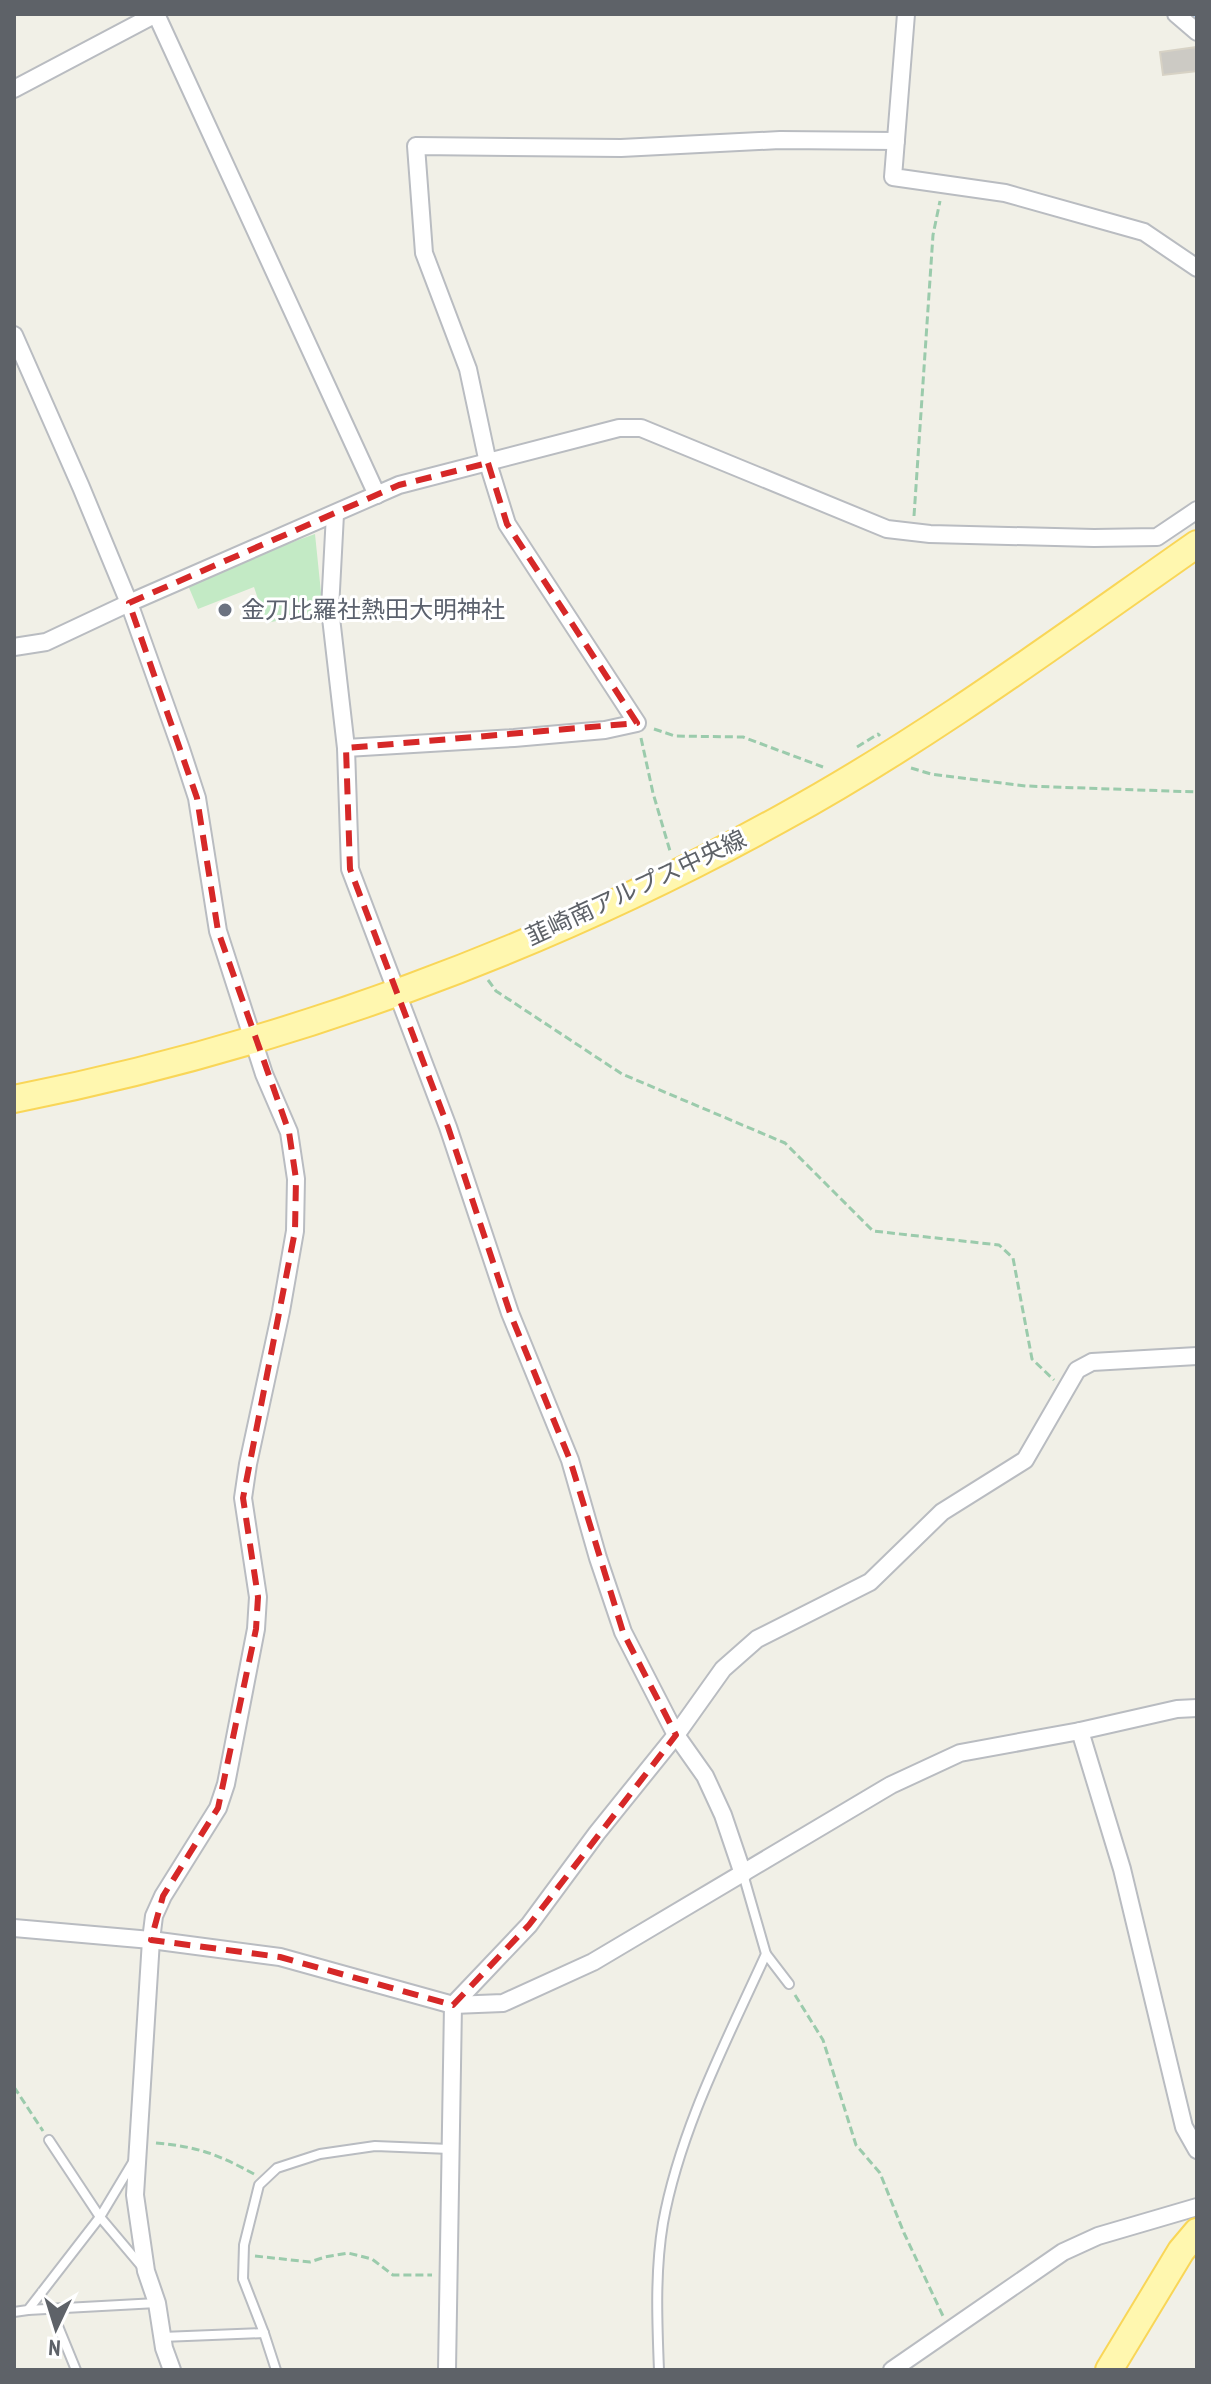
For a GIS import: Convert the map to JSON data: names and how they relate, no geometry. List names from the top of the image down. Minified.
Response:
{"streets":{"main road":["韮崎南アルプス中央線"]},"places":["金刀比羅社熱田大明神社"],"north":"bottom"}
